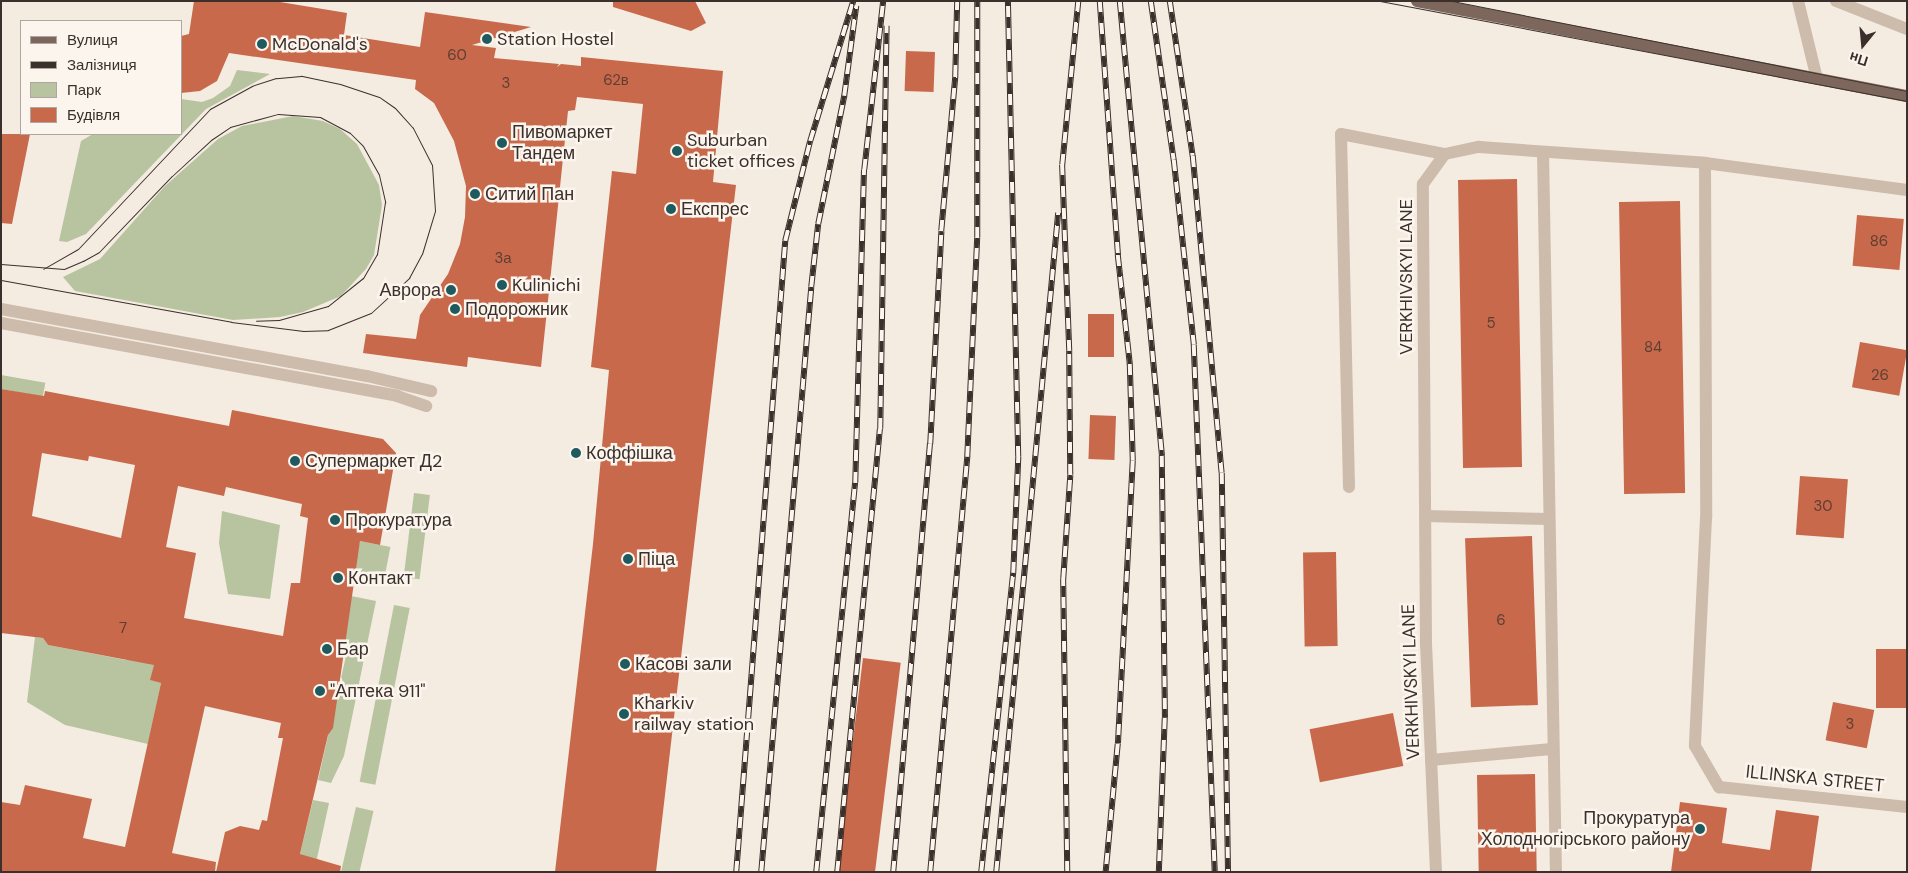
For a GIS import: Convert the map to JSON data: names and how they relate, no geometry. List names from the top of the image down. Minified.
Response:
{"streets":{"street":["VERKHIVSKYI LANE","ILLINSKA STREET"]},"places":["Station Hostel","McDonald's","Пивомаркет Тандем","Suburban ticket offices","Ситий Пан","Експрес","Kulinichi","Аврора","Подорожник","Коффішка","Супермаркет Д2","Прокуратура","Піца","Контакт","Бар","Касові зали","\"Аптека 911\"","Kharkiv railway station","Прокуратура Холодногірського району"],"house_numbers":["60","62в","3","86","3а","5","84","26","30","6","7","3"],"legend":["Вулиця","Залізниця","Парк","Будівля"],"north":"bottom"}
